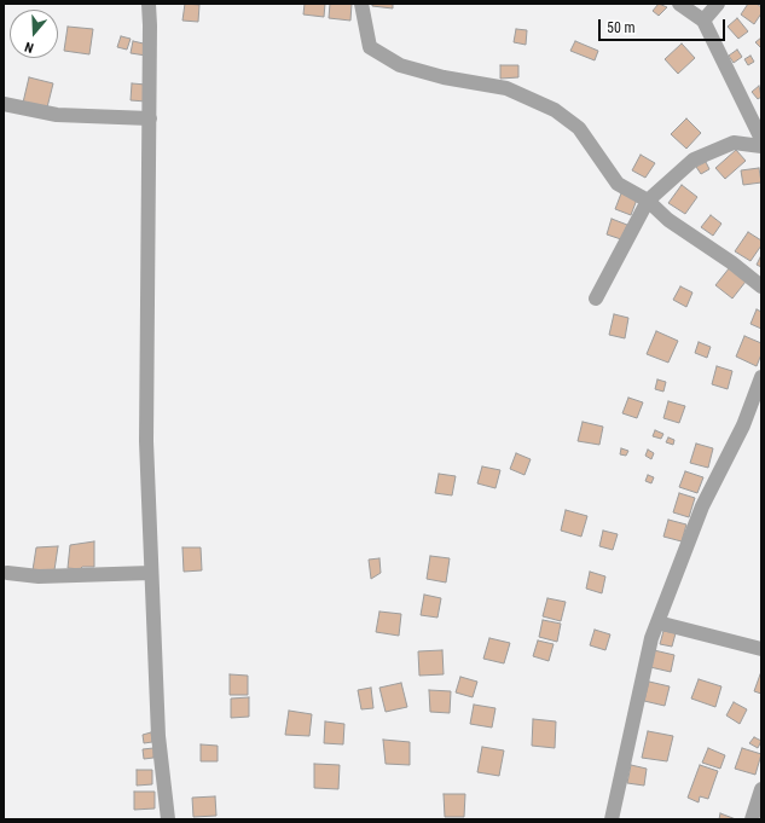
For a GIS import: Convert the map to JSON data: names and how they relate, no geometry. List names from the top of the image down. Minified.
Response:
{"scale_bar":"50 m","north":"bottom"}
